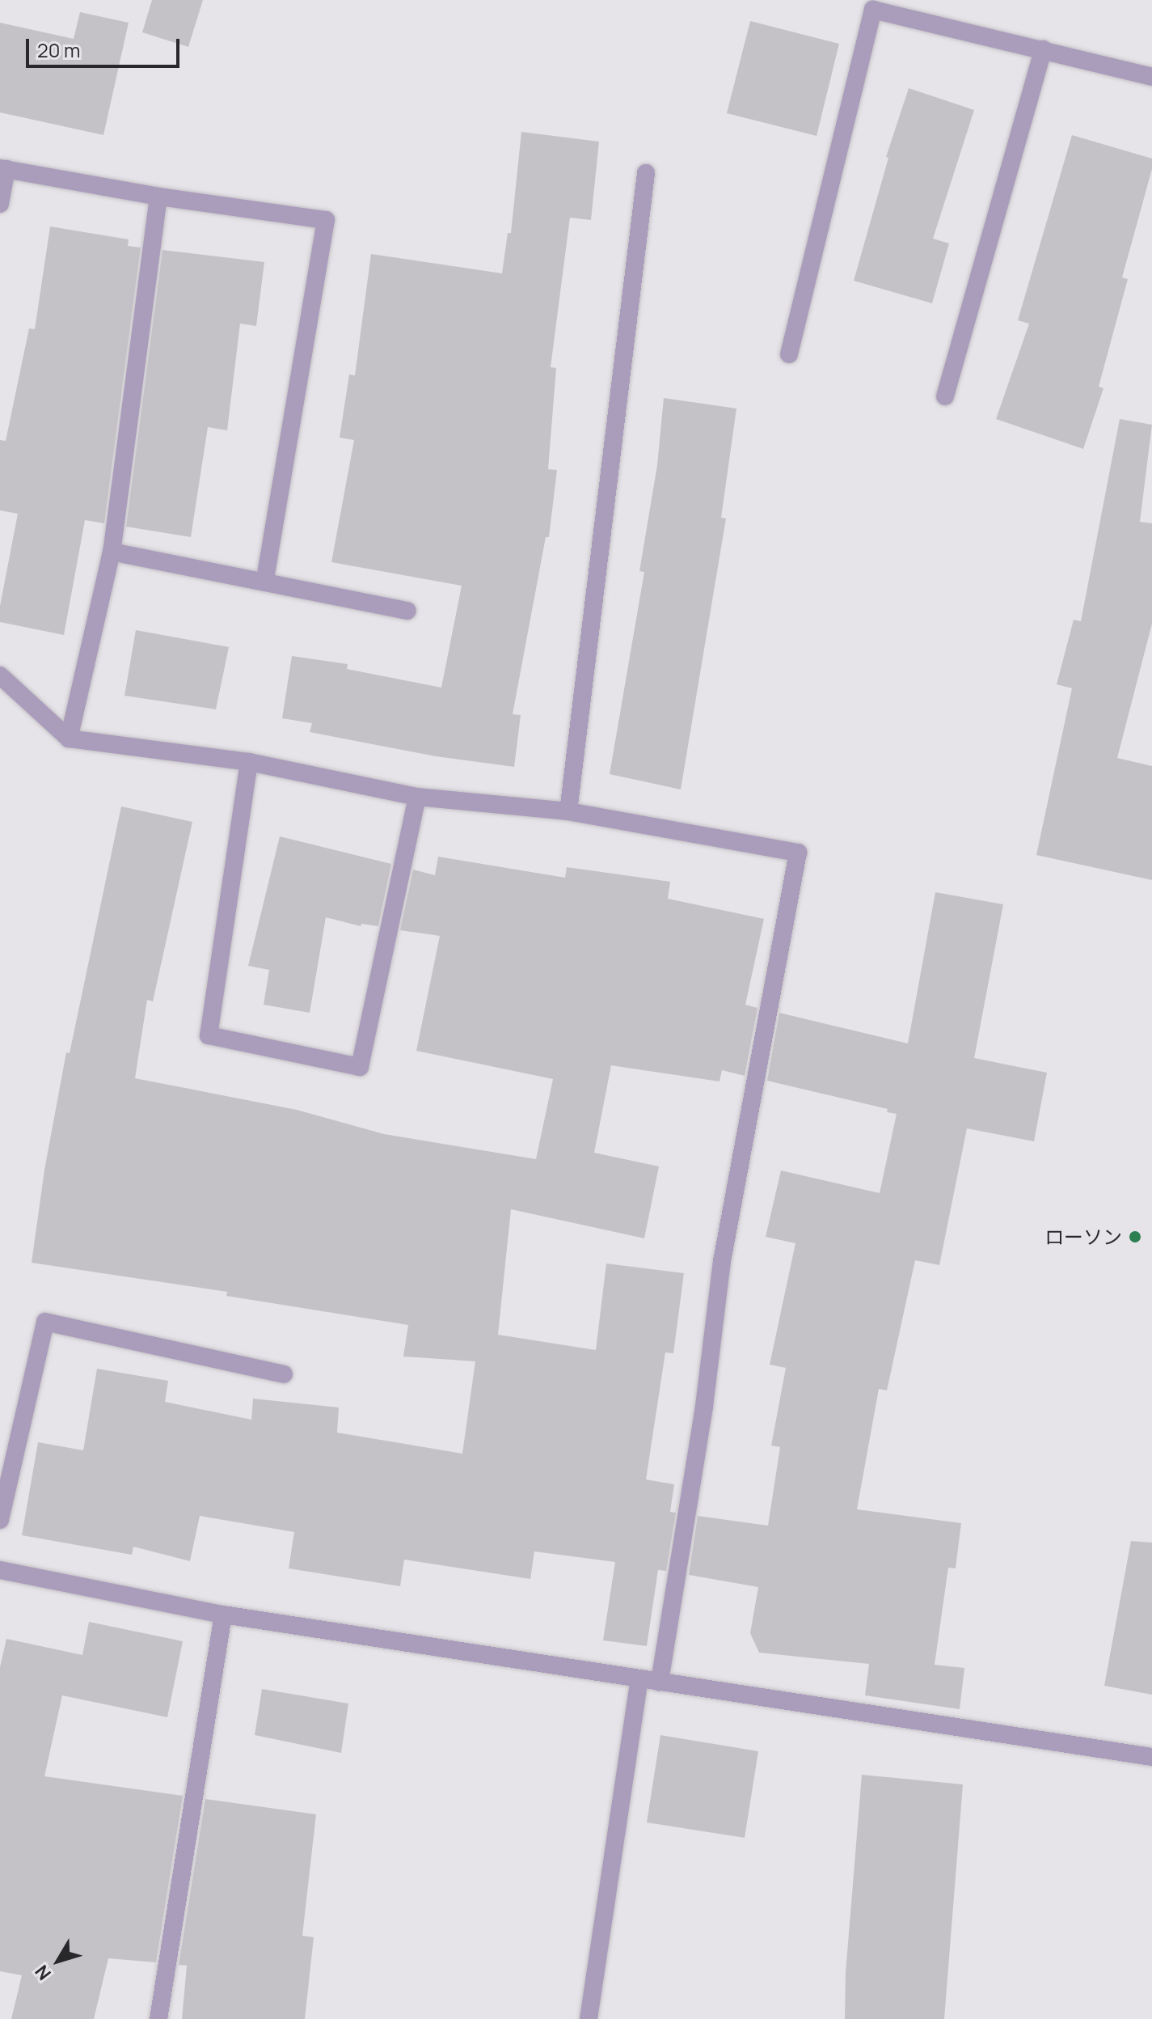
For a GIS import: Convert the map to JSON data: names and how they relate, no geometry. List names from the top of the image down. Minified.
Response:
{"places":["ローソン"],"scale_bar":"20 m","north":"bottom left"}
